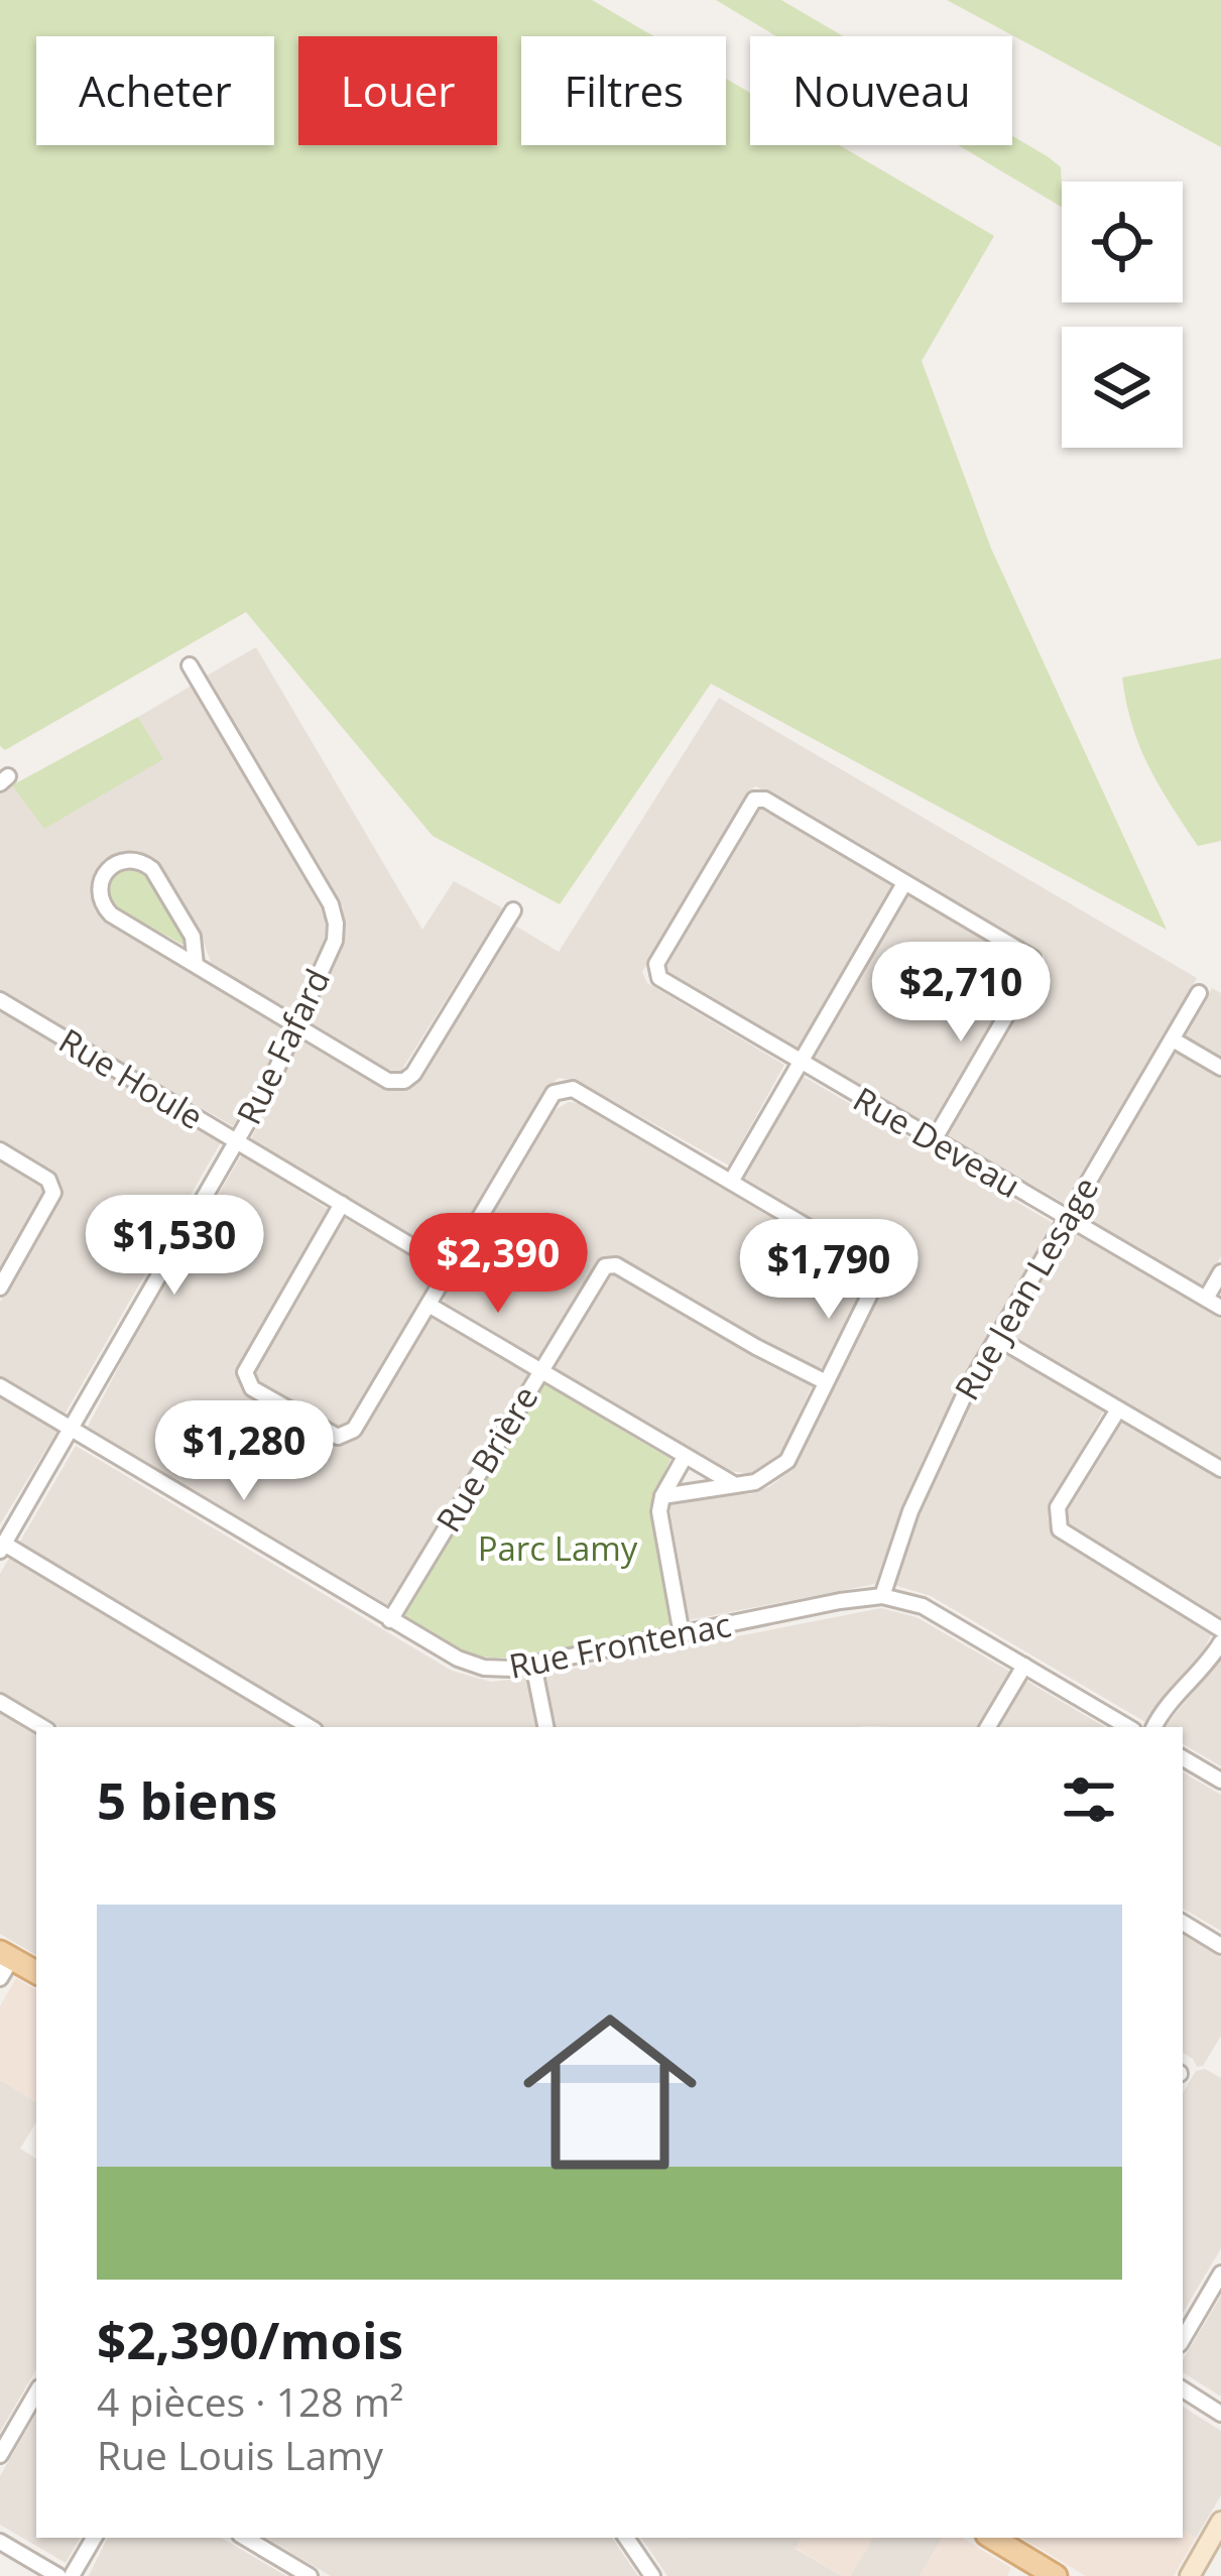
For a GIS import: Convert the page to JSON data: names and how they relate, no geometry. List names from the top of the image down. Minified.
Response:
{"streets":{"street":["Rue Fafard","Rue Houle","Rue Deveau","Rue Jean Lesage","Rue Brière","Rue Frontenac"]},"crossings":[["Rue Fafard","Rue Houle"],["Rue Fafard","Rue Frontenac"],["Rue Deveau","Rue Jean Lesage"],["Rue Jean Lesage","Rue Frontenac"],["Rue Brière","Rue Frontenac"]],"parks":["Parc Lamy"],"page":{"chip":["Acheter","Louer","Filtres","Nouveau"],"price":["$2,710","$1,530","$2,390","$1,790","$1,280"],"heading":"5 biens","list":[{"name":"$2,390/mois","note":"4 pièces · 128 m² · Rue Louis Lamy"}]}}
